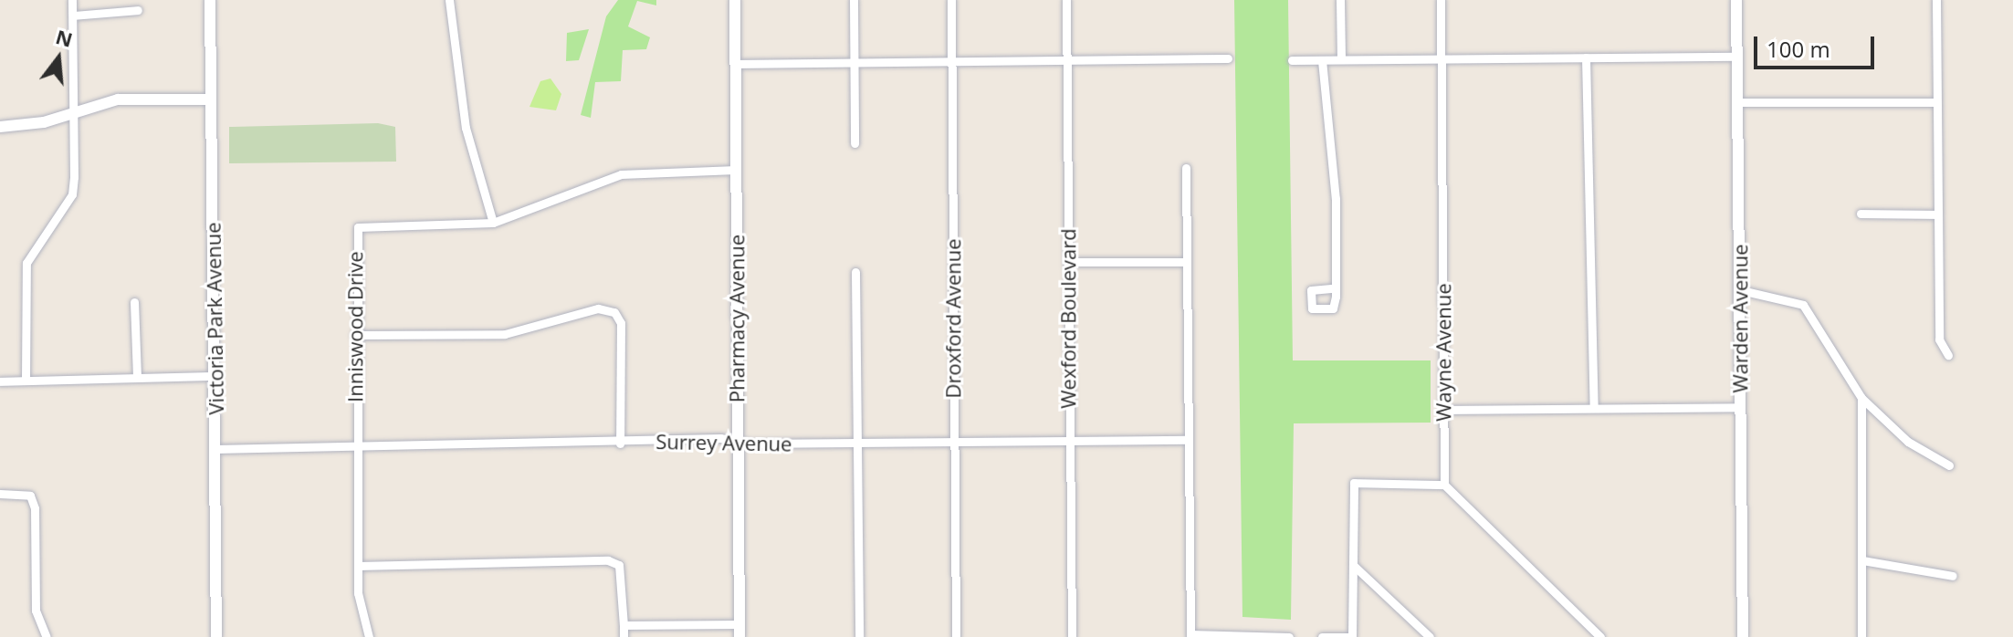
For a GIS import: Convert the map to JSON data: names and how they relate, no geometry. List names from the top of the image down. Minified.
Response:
{"streets":{"main road":["Victoria Park Avenue","Pharmacy Avenue","Warden Avenue"],"street":["Droxford Avenue","Wexford Boulevard","Inniswood Drive","Wayne Avenue","Surrey Avenue"]},"crossings":[["Victoria Park Avenue","Surrey Avenue"],["Pharmacy Avenue","Inniswood Drive"],["Pharmacy Avenue","Surrey Avenue"],["Droxford Avenue","Surrey Avenue"],["Wexford Boulevard","Surrey Avenue"],["Inniswood Drive","Surrey Avenue"]],"scale_bar":"100 m","north":"top"}
